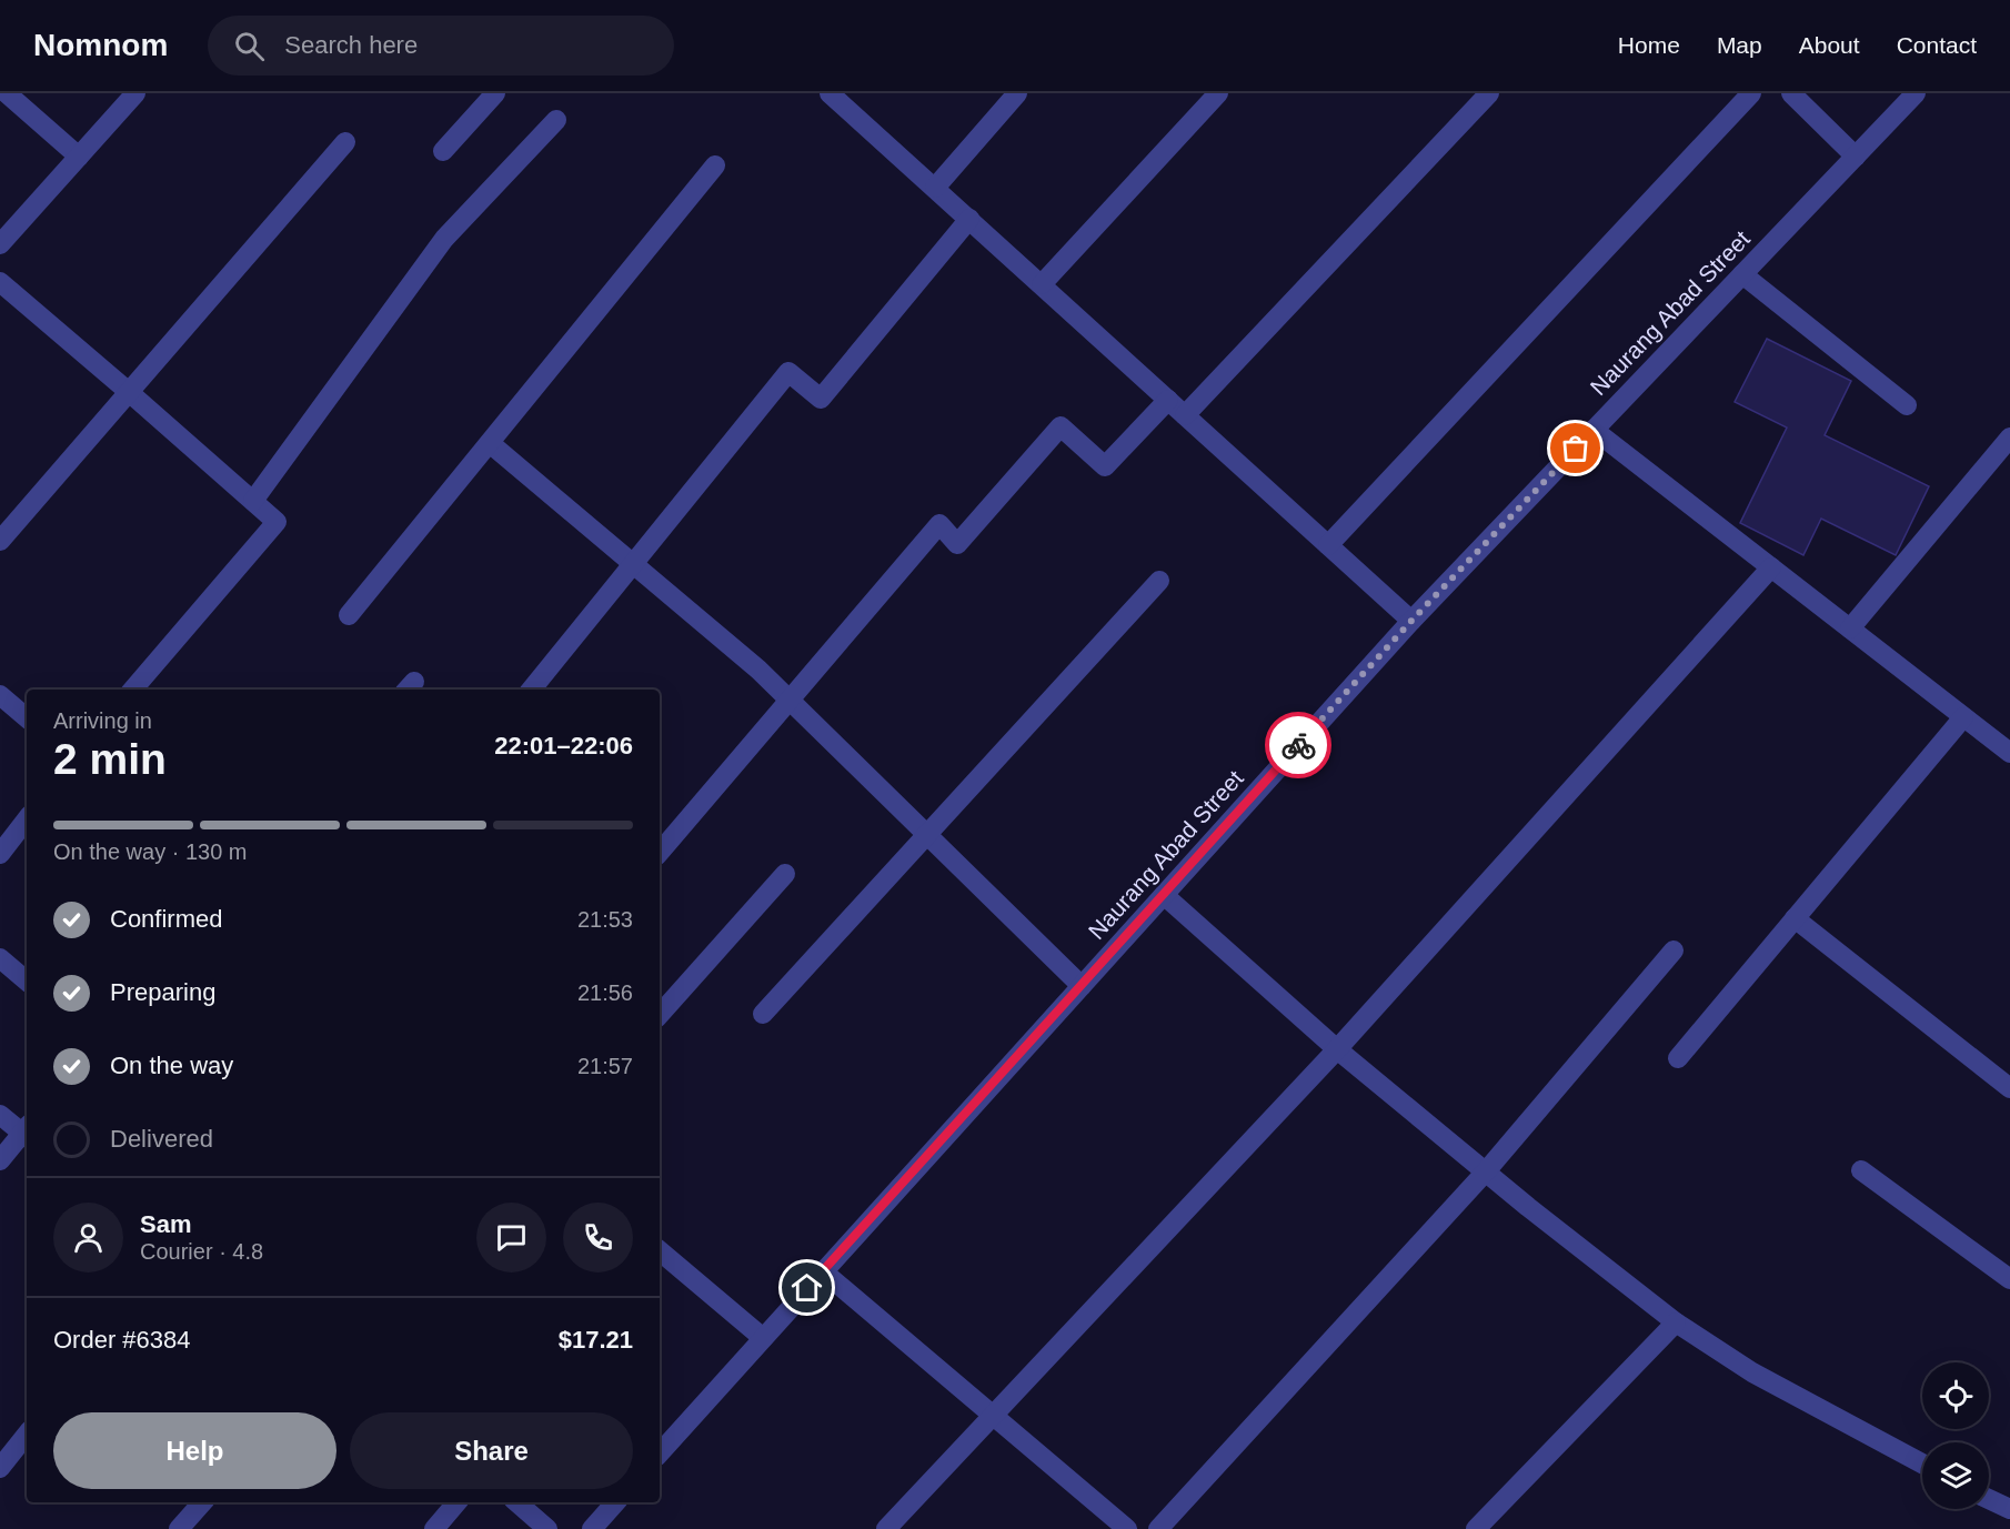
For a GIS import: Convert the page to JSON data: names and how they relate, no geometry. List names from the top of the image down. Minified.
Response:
{"streets":{"street":["Naurang Abad Street"]},"page":{"header":"Nomnom","search":"Search here","nav":["Home","Map","About","Contact"],"heading":["2 min","Arriving in","22:01–22:06"],"panel":["Sam","Courier · 4.8","Order #6384","$17.21"],"bar":"On the way · 130 m","list":[["Confirmed","21:53"],["Preparing","21:56"],["On the way","21:57"],"Delivered"],"buttons":["Help","Share"]}}
